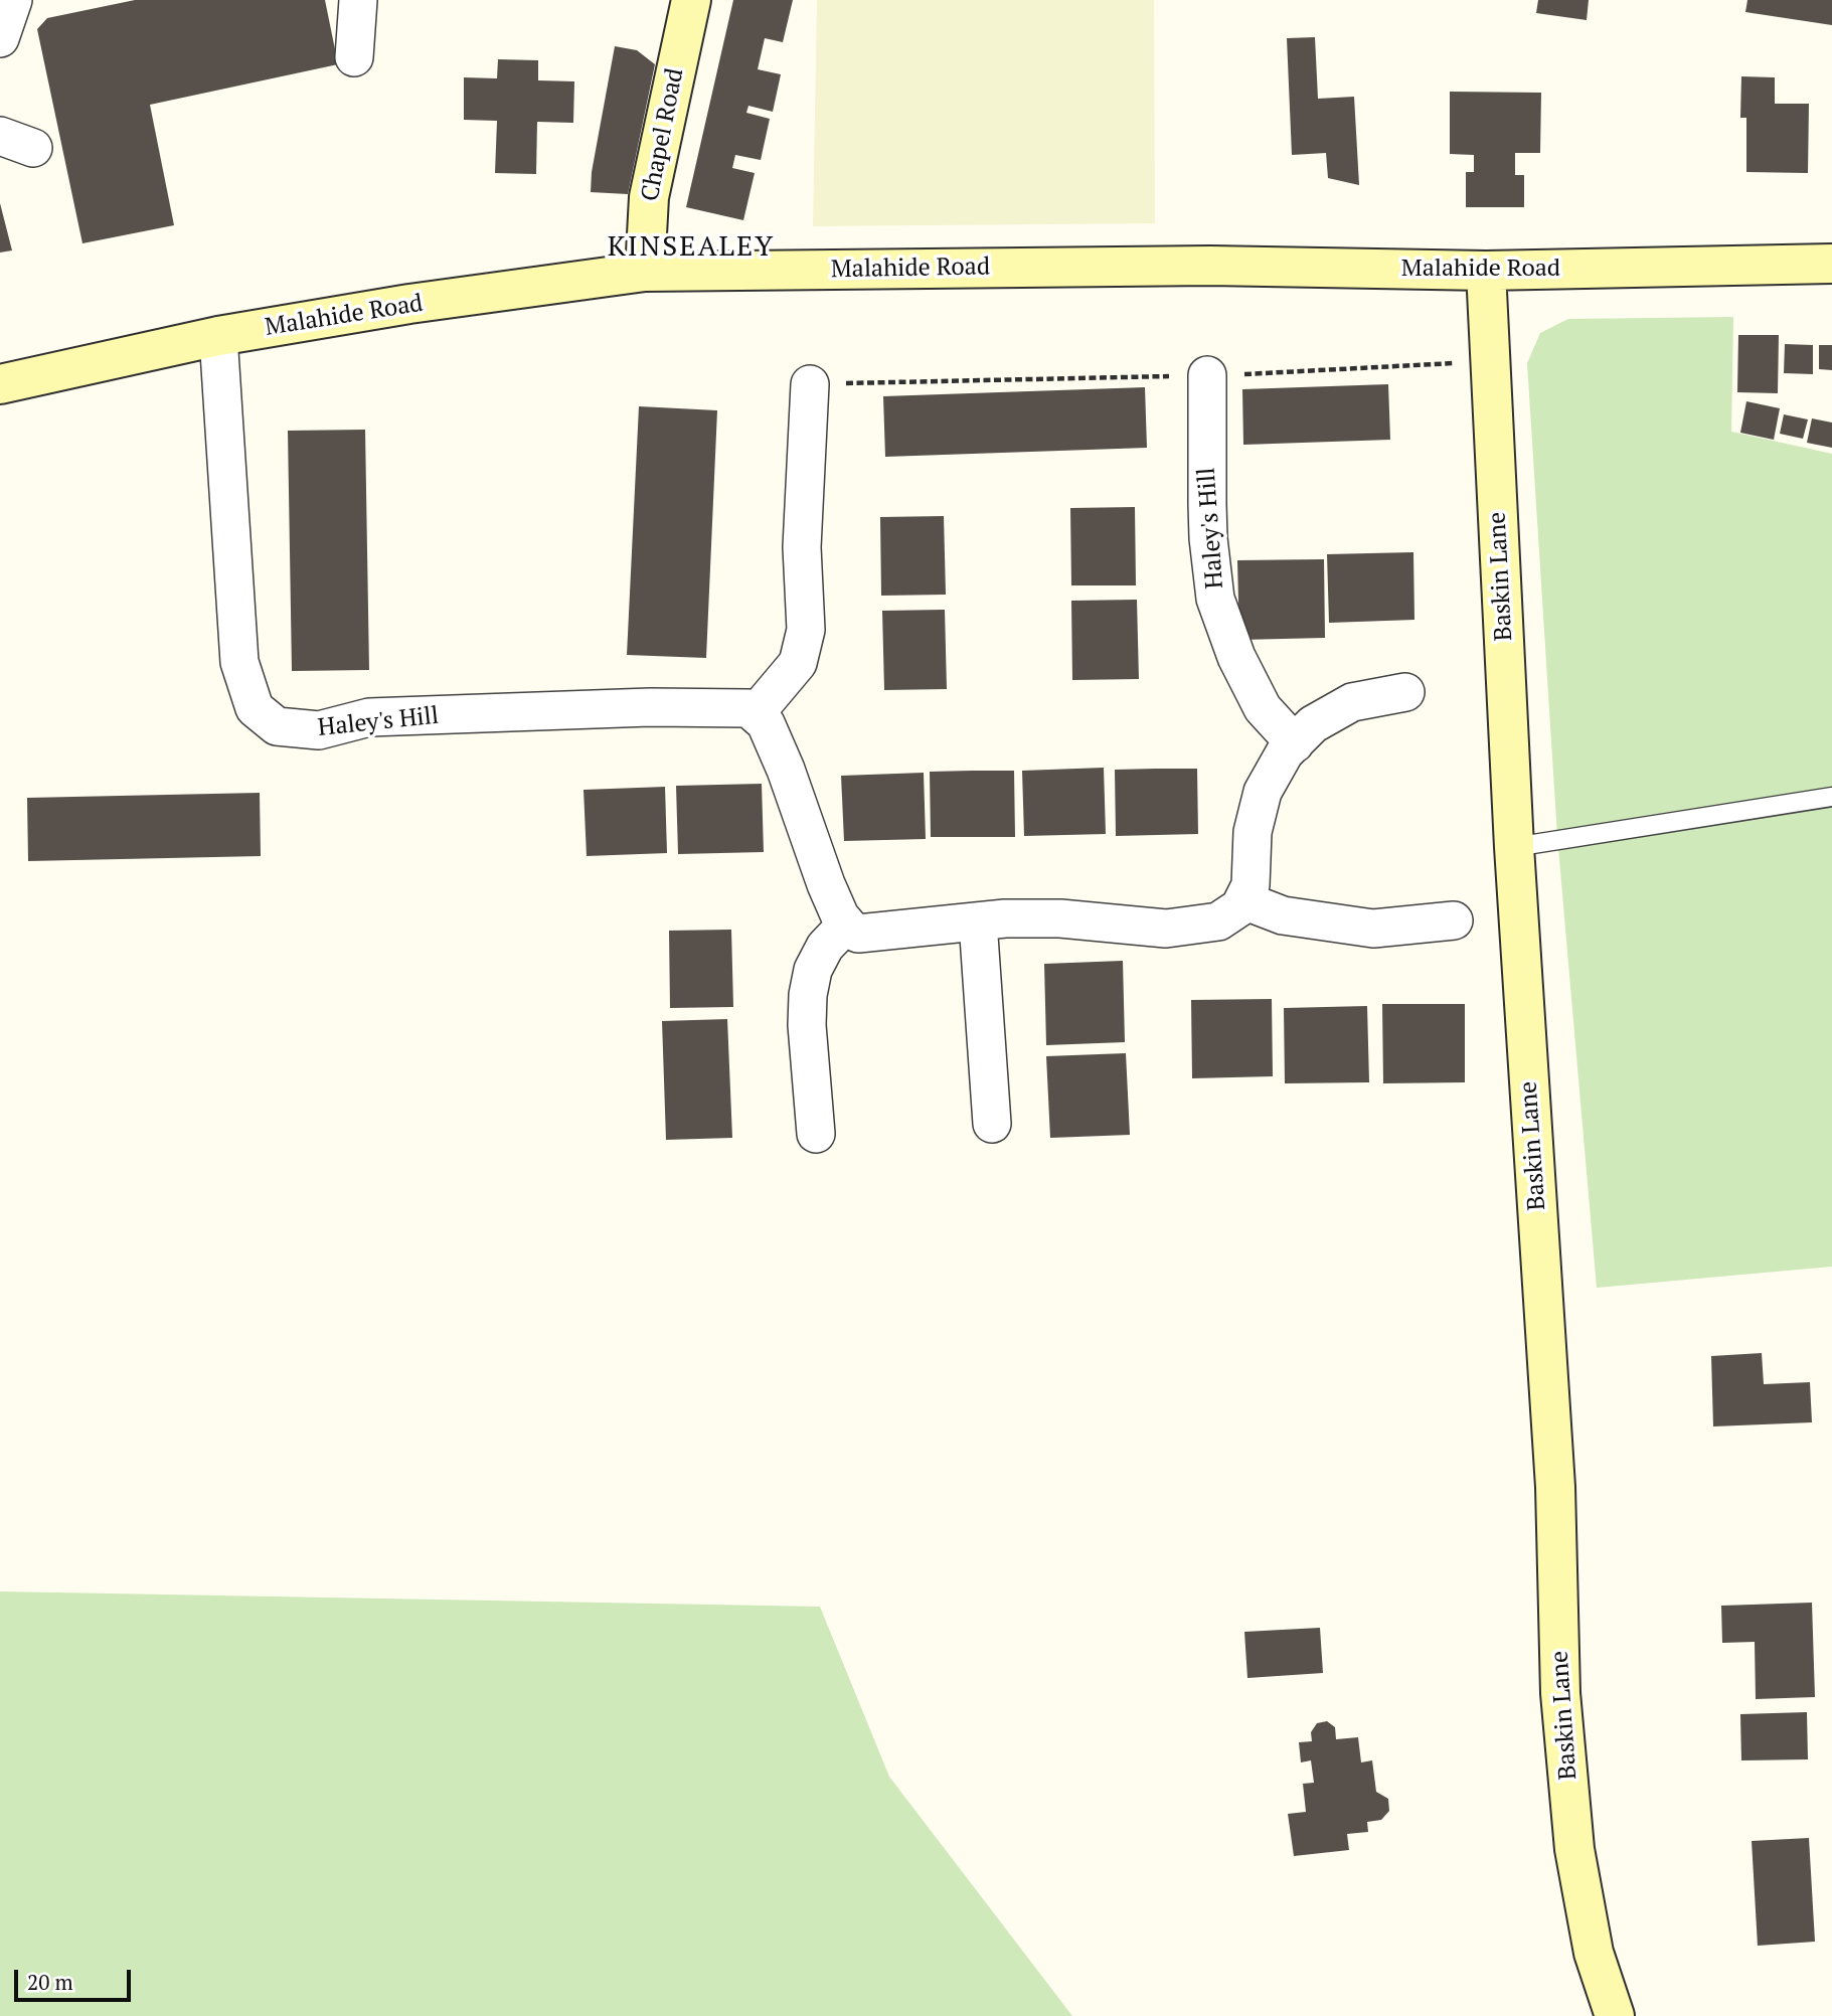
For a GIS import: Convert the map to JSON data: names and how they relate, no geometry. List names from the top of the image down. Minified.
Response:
{"streets":{"street":["Chapel Road","Malahide Road","Haley's Hill","Baskin Lane"]},"crossings":[["Chapel Road","Malahide Road"],["Malahide Road","Haley's Hill"],["Malahide Road","Baskin Lane"]],"districts":["KINSEALEY"],"scale_bar":"20 m"}
